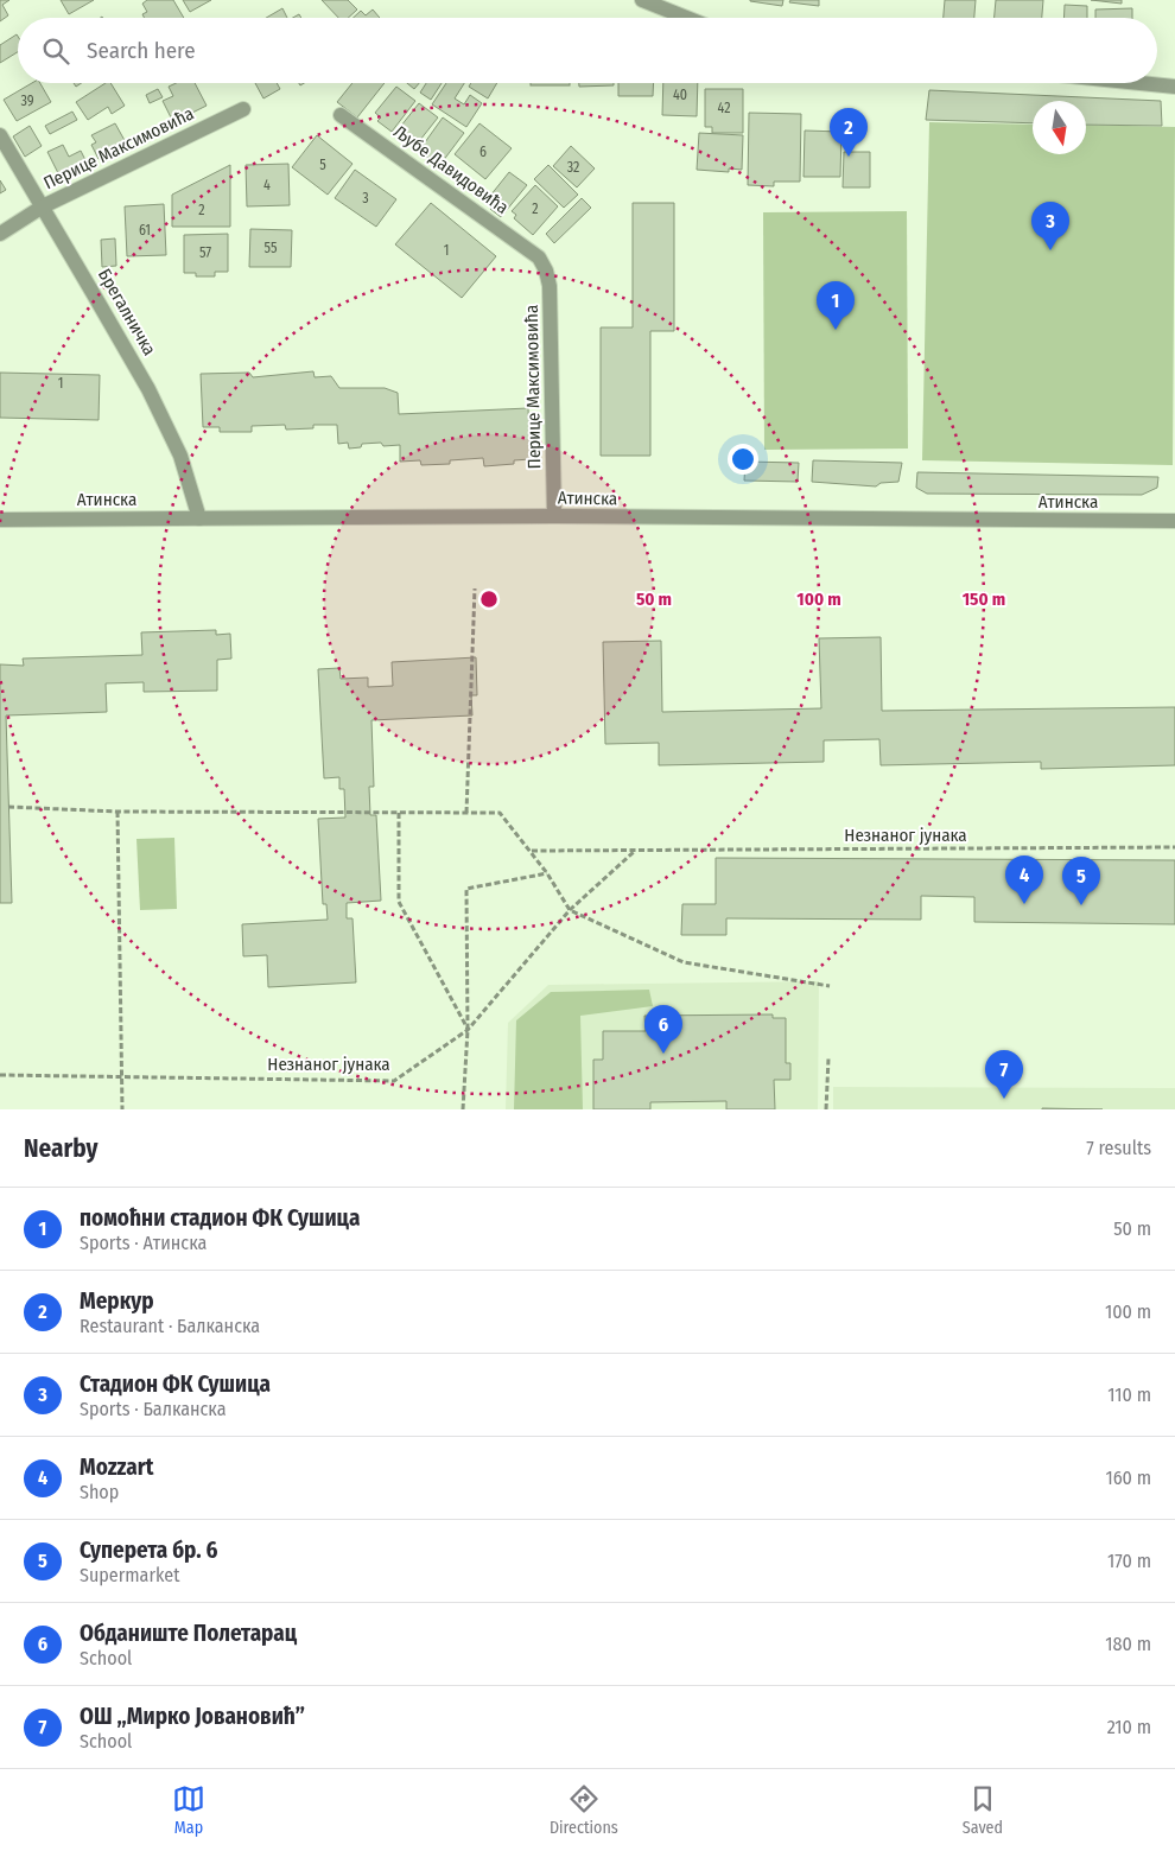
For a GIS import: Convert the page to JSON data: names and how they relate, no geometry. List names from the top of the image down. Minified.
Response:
{"streets":{"street":["Перице Максимовића","Љубе Давидовића","Брегалничка","Атинска"],"path":["Незнаног јунака"]},"crossings":[["Перице Максимовића","Љубе Давидовића"],["Перице Максимовића","Брегалничка"],["Перице Максимовића","Атинска"],["Брегалничка","Атинска"]],"house_numbers":["40","39","42","6","5","32","4","3","2","2","61","55","1","57","1"],"north":"bottom","page":{"search":"Search here","pins":["2","3","1","4","5","6","7"],"heading":["Nearby","7 results"],"list":[{"mark":"1","name":"помоћни стадион ФК Сушица","note":"Sports · Атинска","value":"50 m"},{"mark":"2","name":"Меркур","note":"Restaurant · Балканска","value":"100 m"},{"mark":"3","name":"Стадион ФК Сушица","note":"Sports · Балканска","value":"110 m"},{"mark":"4","name":"Mozzart","note":"Shop","value":"160 m"},{"mark":"5","name":"Суперета бр. 6","note":"Supermarket","value":"170 m"},{"mark":"6","name":"Обданиште Полетарац","note":"School","value":"180 m"},{"mark":"7","name":"ОШ „Мирко Јовановић”","note":"School","value":"210 m"}],"nav":["Map","Directions","Saved"]},"rings":["50 m","100 m","150 m"]}
